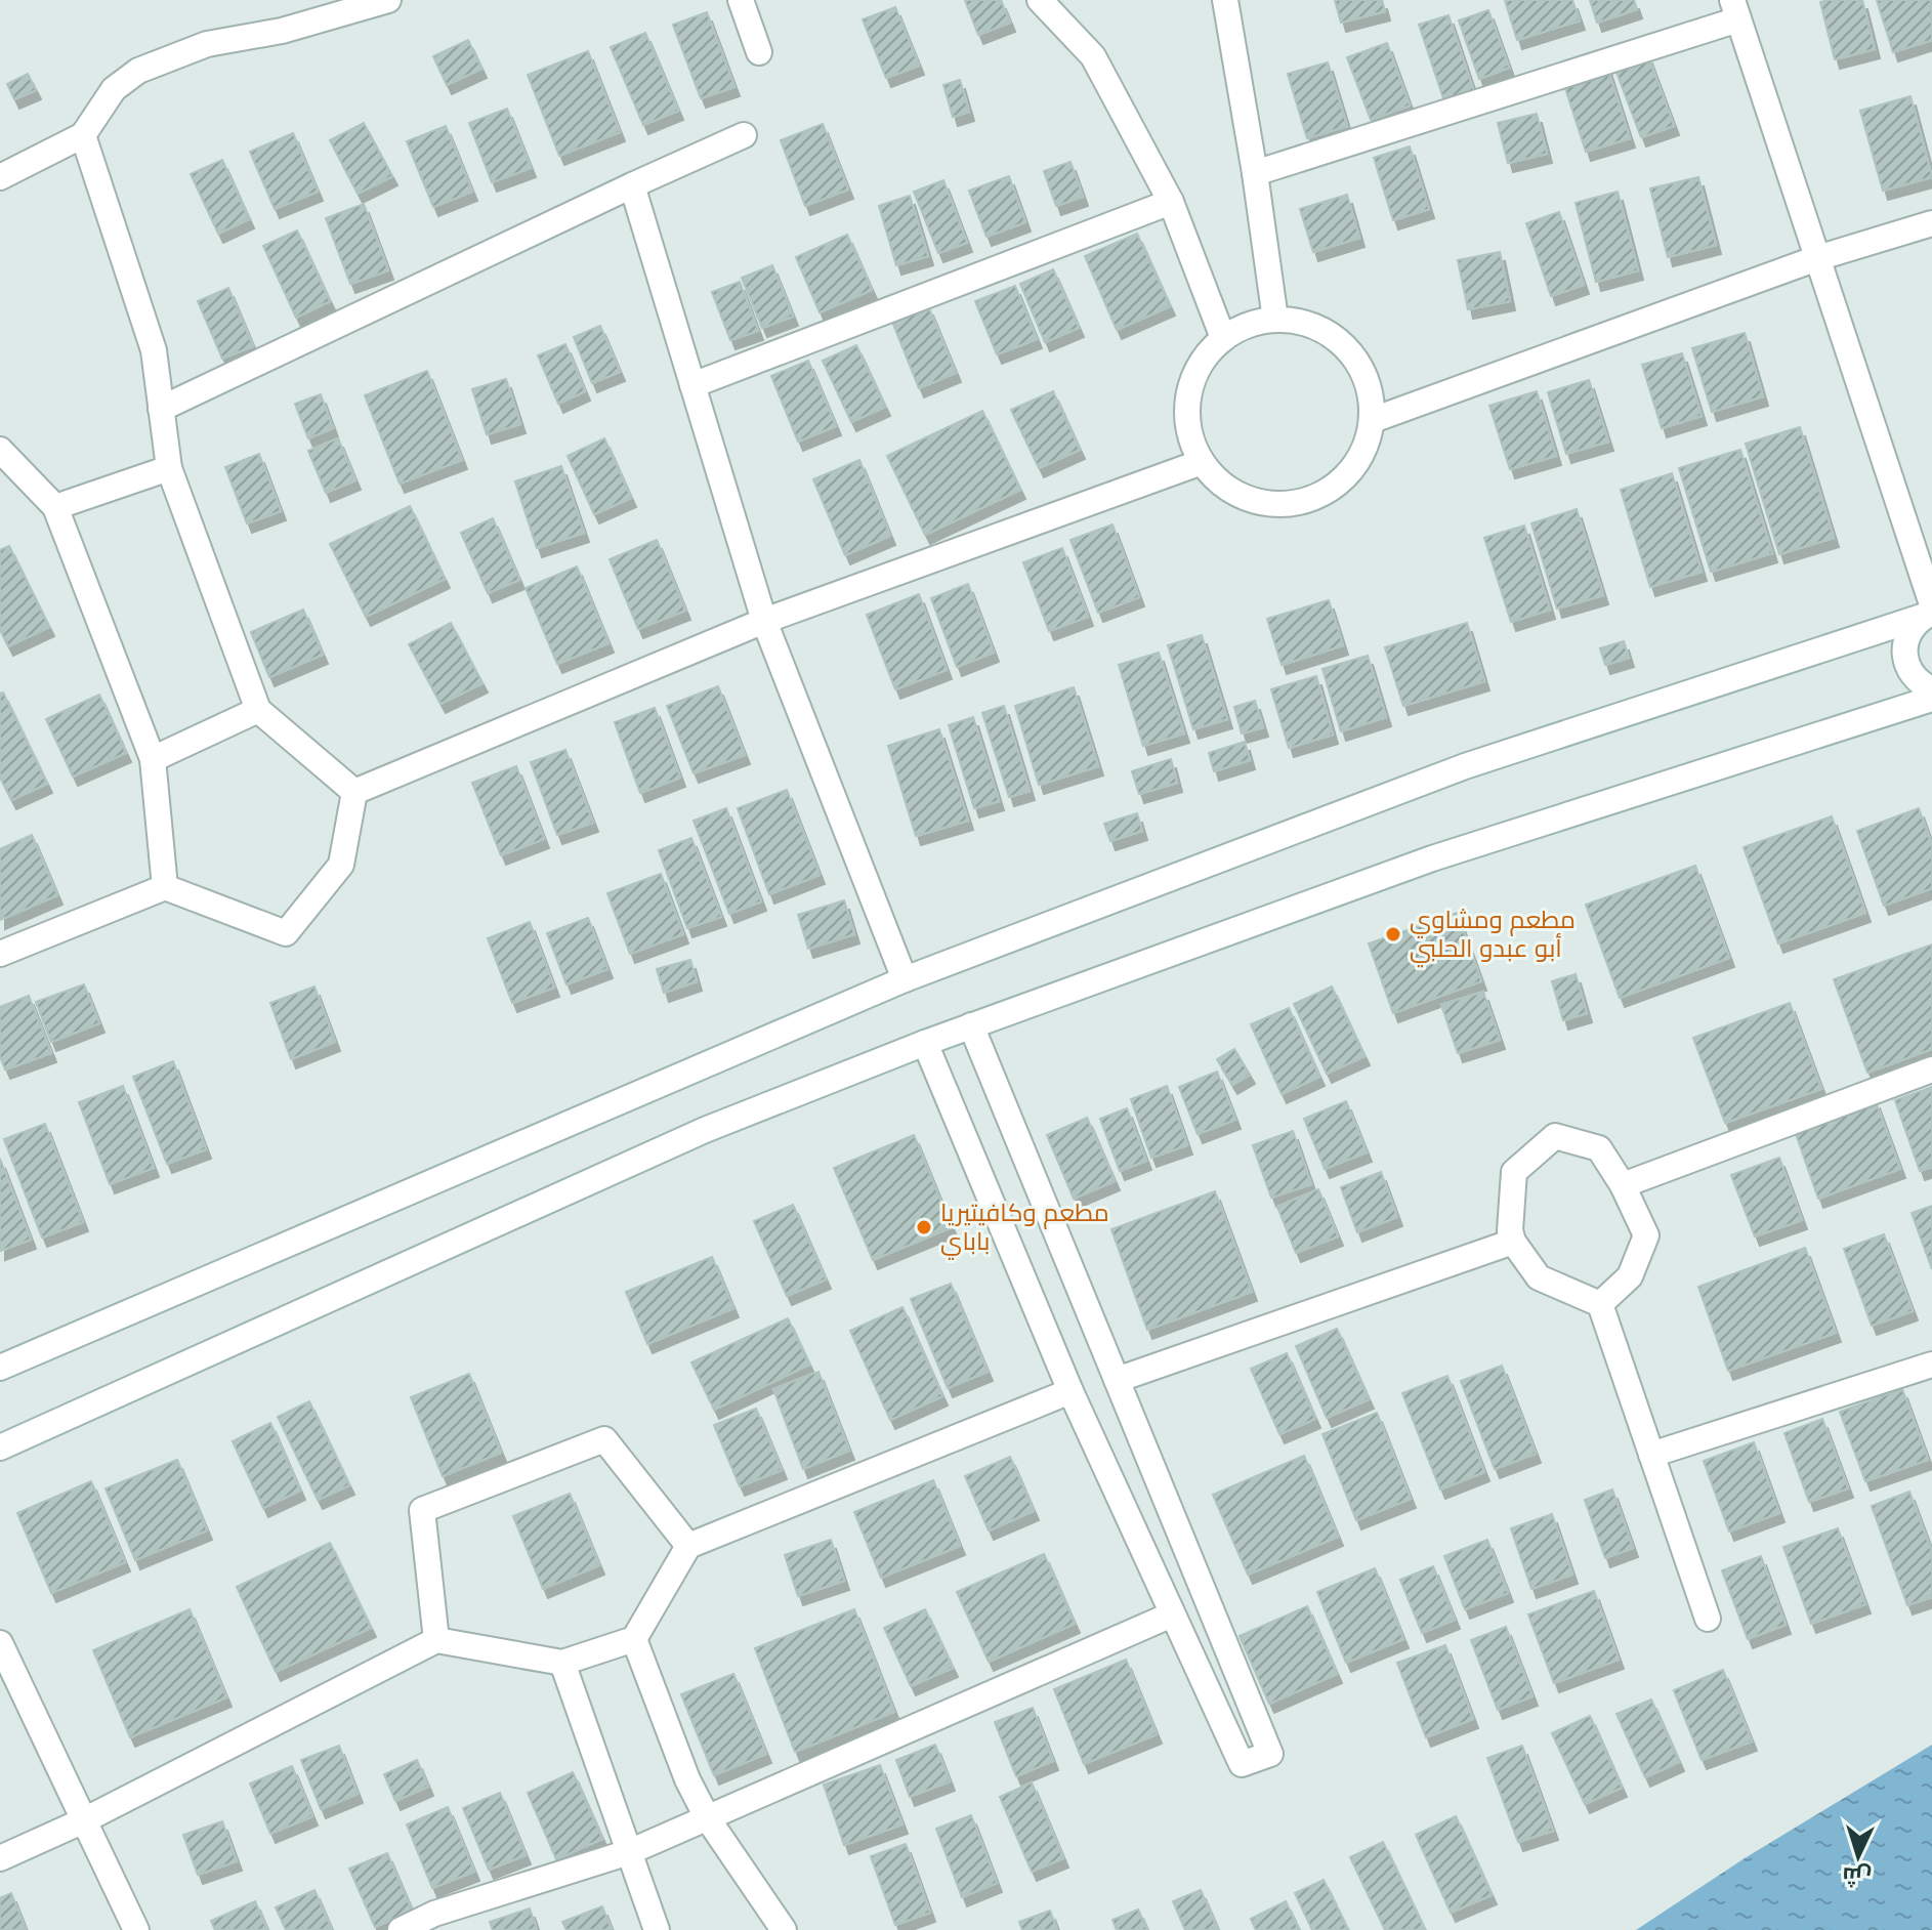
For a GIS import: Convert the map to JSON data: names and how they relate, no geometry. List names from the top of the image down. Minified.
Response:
{"places":["مطعم ومشاوي أبو عبدو الحلبي","مطعم وكافيتيريا باباي"],"north":"bottom"}
